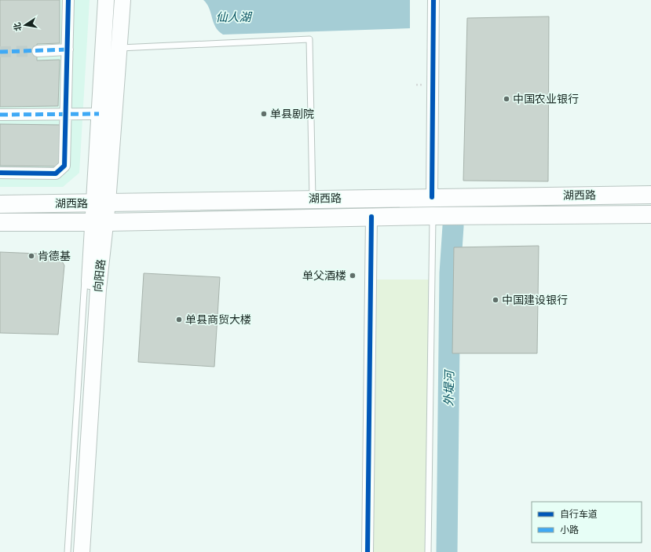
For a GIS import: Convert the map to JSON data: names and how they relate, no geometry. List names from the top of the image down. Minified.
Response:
{"streets":{"main road":["湖西路","向阳路"]},"crossings":[["湖西路","向阳路"]],"water":["仙人湖","外堤河"],"places":["中国农业银行","单县剧院","肯德基","单父酒楼","中国建设银行","单县商贸大楼"],"legend":["自行车道","小路"],"north":"left"}
